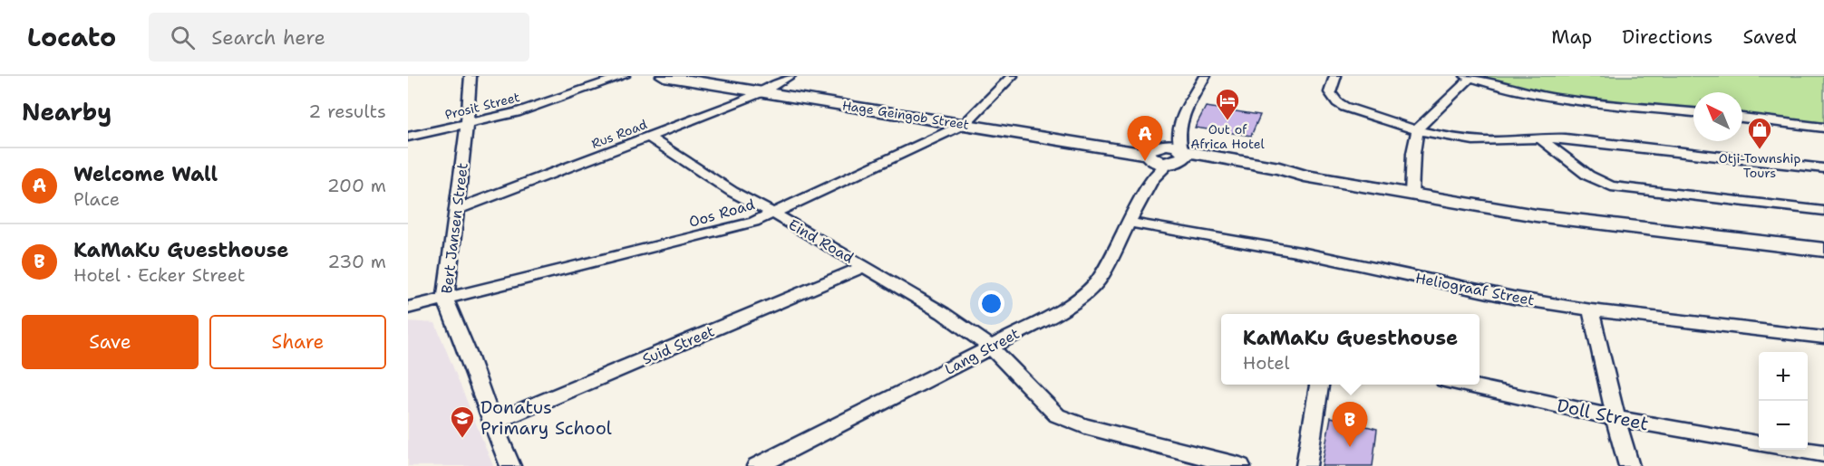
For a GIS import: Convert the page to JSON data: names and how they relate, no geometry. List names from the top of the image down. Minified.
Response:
{"streets":{"highway":["Hage Geingob Street"],"street":["Prosit Street","Rus Road","Oos Road","Bert Jansen Street","Eind Road","Heliograaf Street","Suid Street","Lang Street","Doll Street"]},"crossings":[["Prosit Street","Bert Jansen Street"],["Hage Geingob Street","Rus Road"],["Hage Geingob Street","Oos Road"],["Hage Geingob Street","Lang Street"],["Rus Road","Bert Jansen Street"],["Rus Road","Eind Road"],["Oos Road","Bert Jansen Street"],["Oos Road","Eind Road"],["Bert Jansen Street","Suid Street"],["Eind Road","Suid Street"],["Eind Road","Lang Street"],["Heliograaf Street","Lang Street"]],"places":{"hotel":["Out of Africa Hotel"],"shop":["Otji-Township Tours"],"school or university":["Donatus Primary School"]},"north":"top left","page":{"header":"Locato","search":"Search here","nav":["Map","Directions","Saved"],"heading":["Nearby","2 results"],"pins":["A","B"],"list":[{"mark":"A","name":"Welcome Wall","note":"Place","value":"200 m"},{"mark":"B","name":"KaMaKu Guesthouse","note":"Hotel · Ecker Street","value":"230 m"}],"buttons":["Save","Share"],"popup":["KaMaKu Guesthouse","Hotel"],"map_buttons":["+","−"]}}
